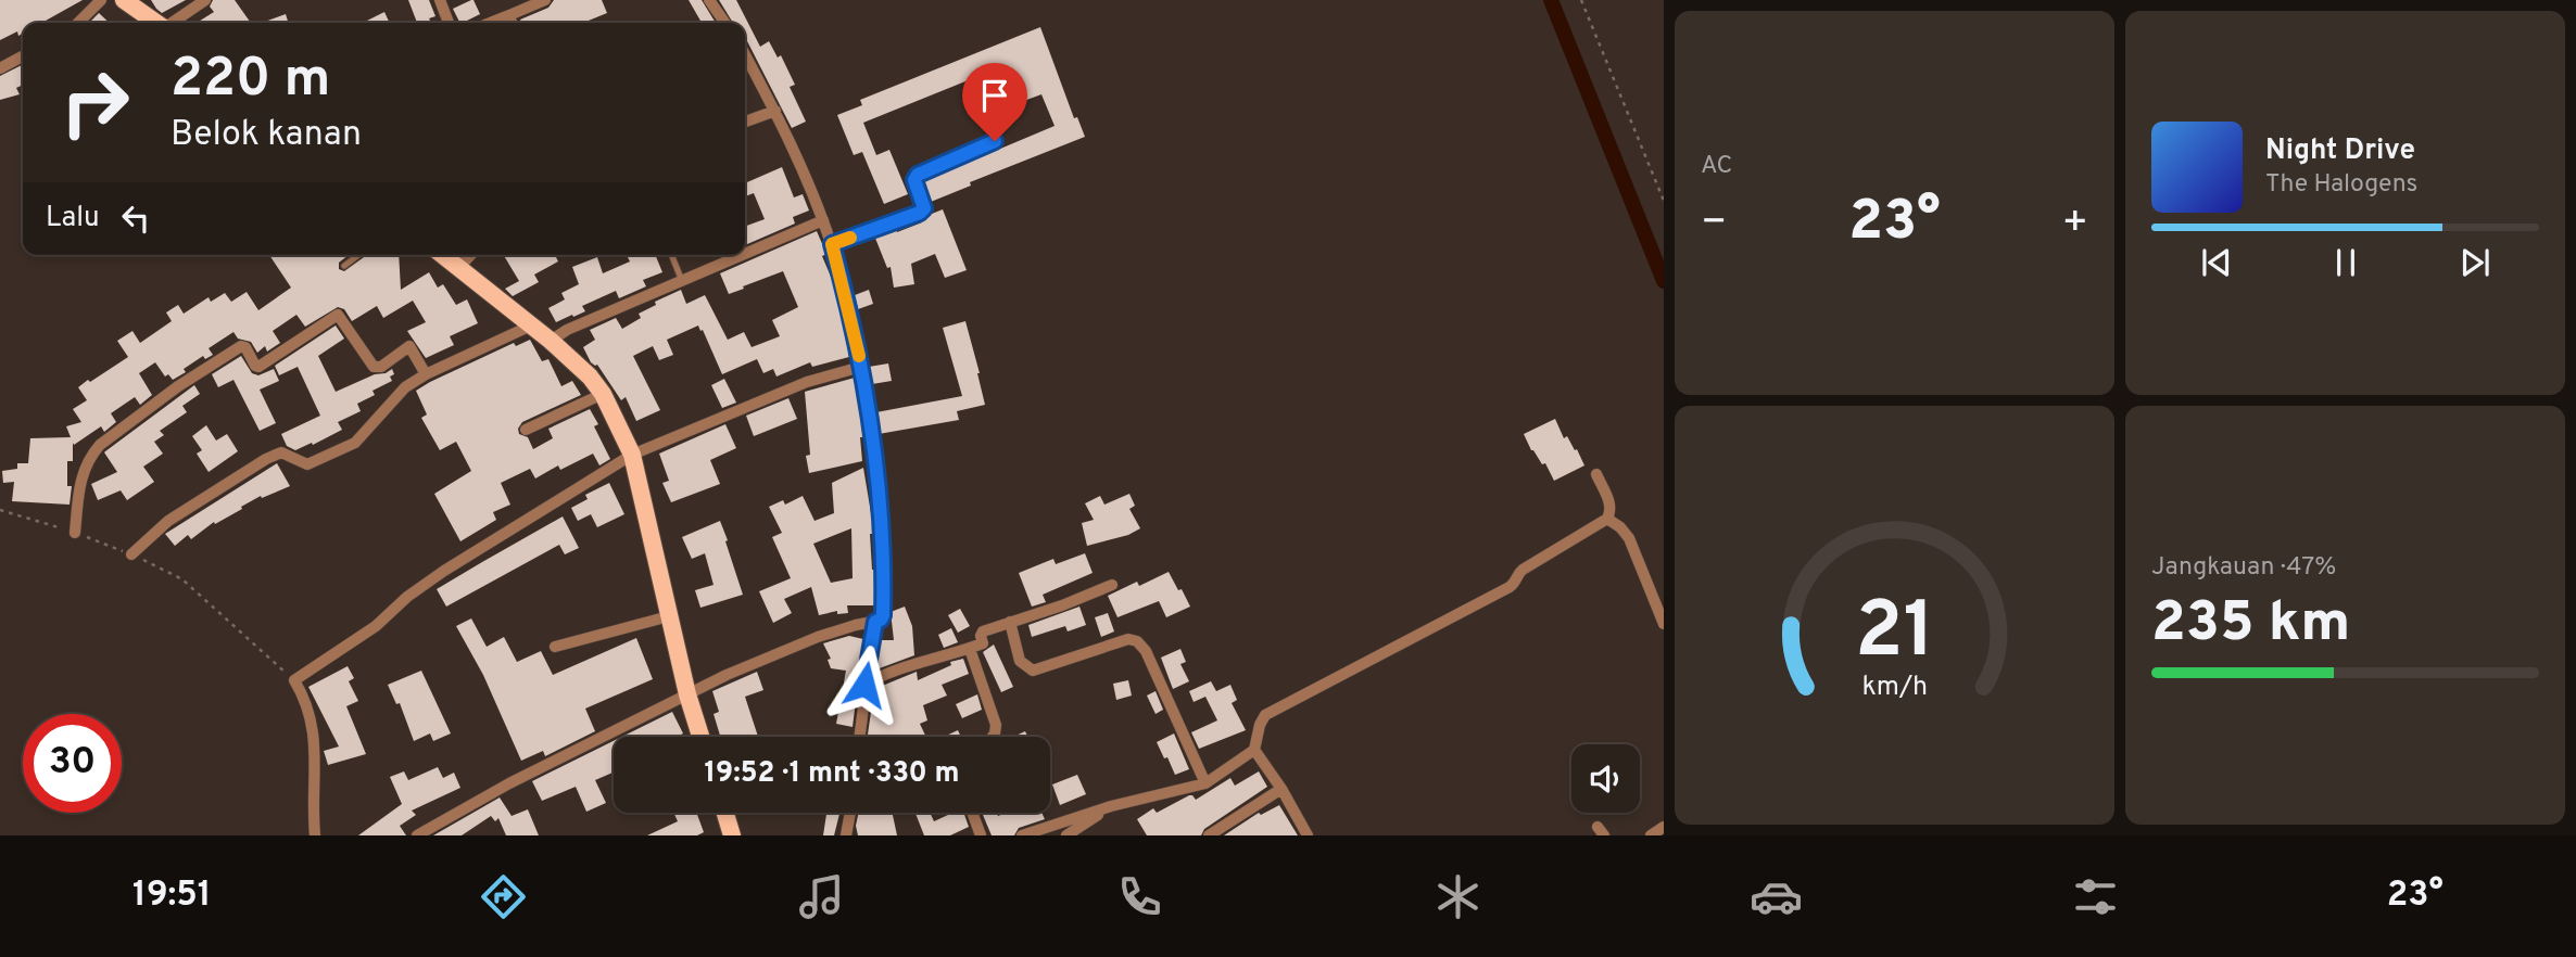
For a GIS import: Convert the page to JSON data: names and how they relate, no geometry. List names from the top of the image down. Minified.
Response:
{"page":{"tile":["AC",["Jangkauan · 47%","235 km"]],"turn":["220 m","Belok kanan"],"song":["Night Drive","The Halogens"],"then":"Lalu","heat":["−","23°","+"],"limit":"30","trip":"19:52 · 1 mnt · 330 m","tabs":["19:51","23°"],"gauge":["21","km/h"]}}
